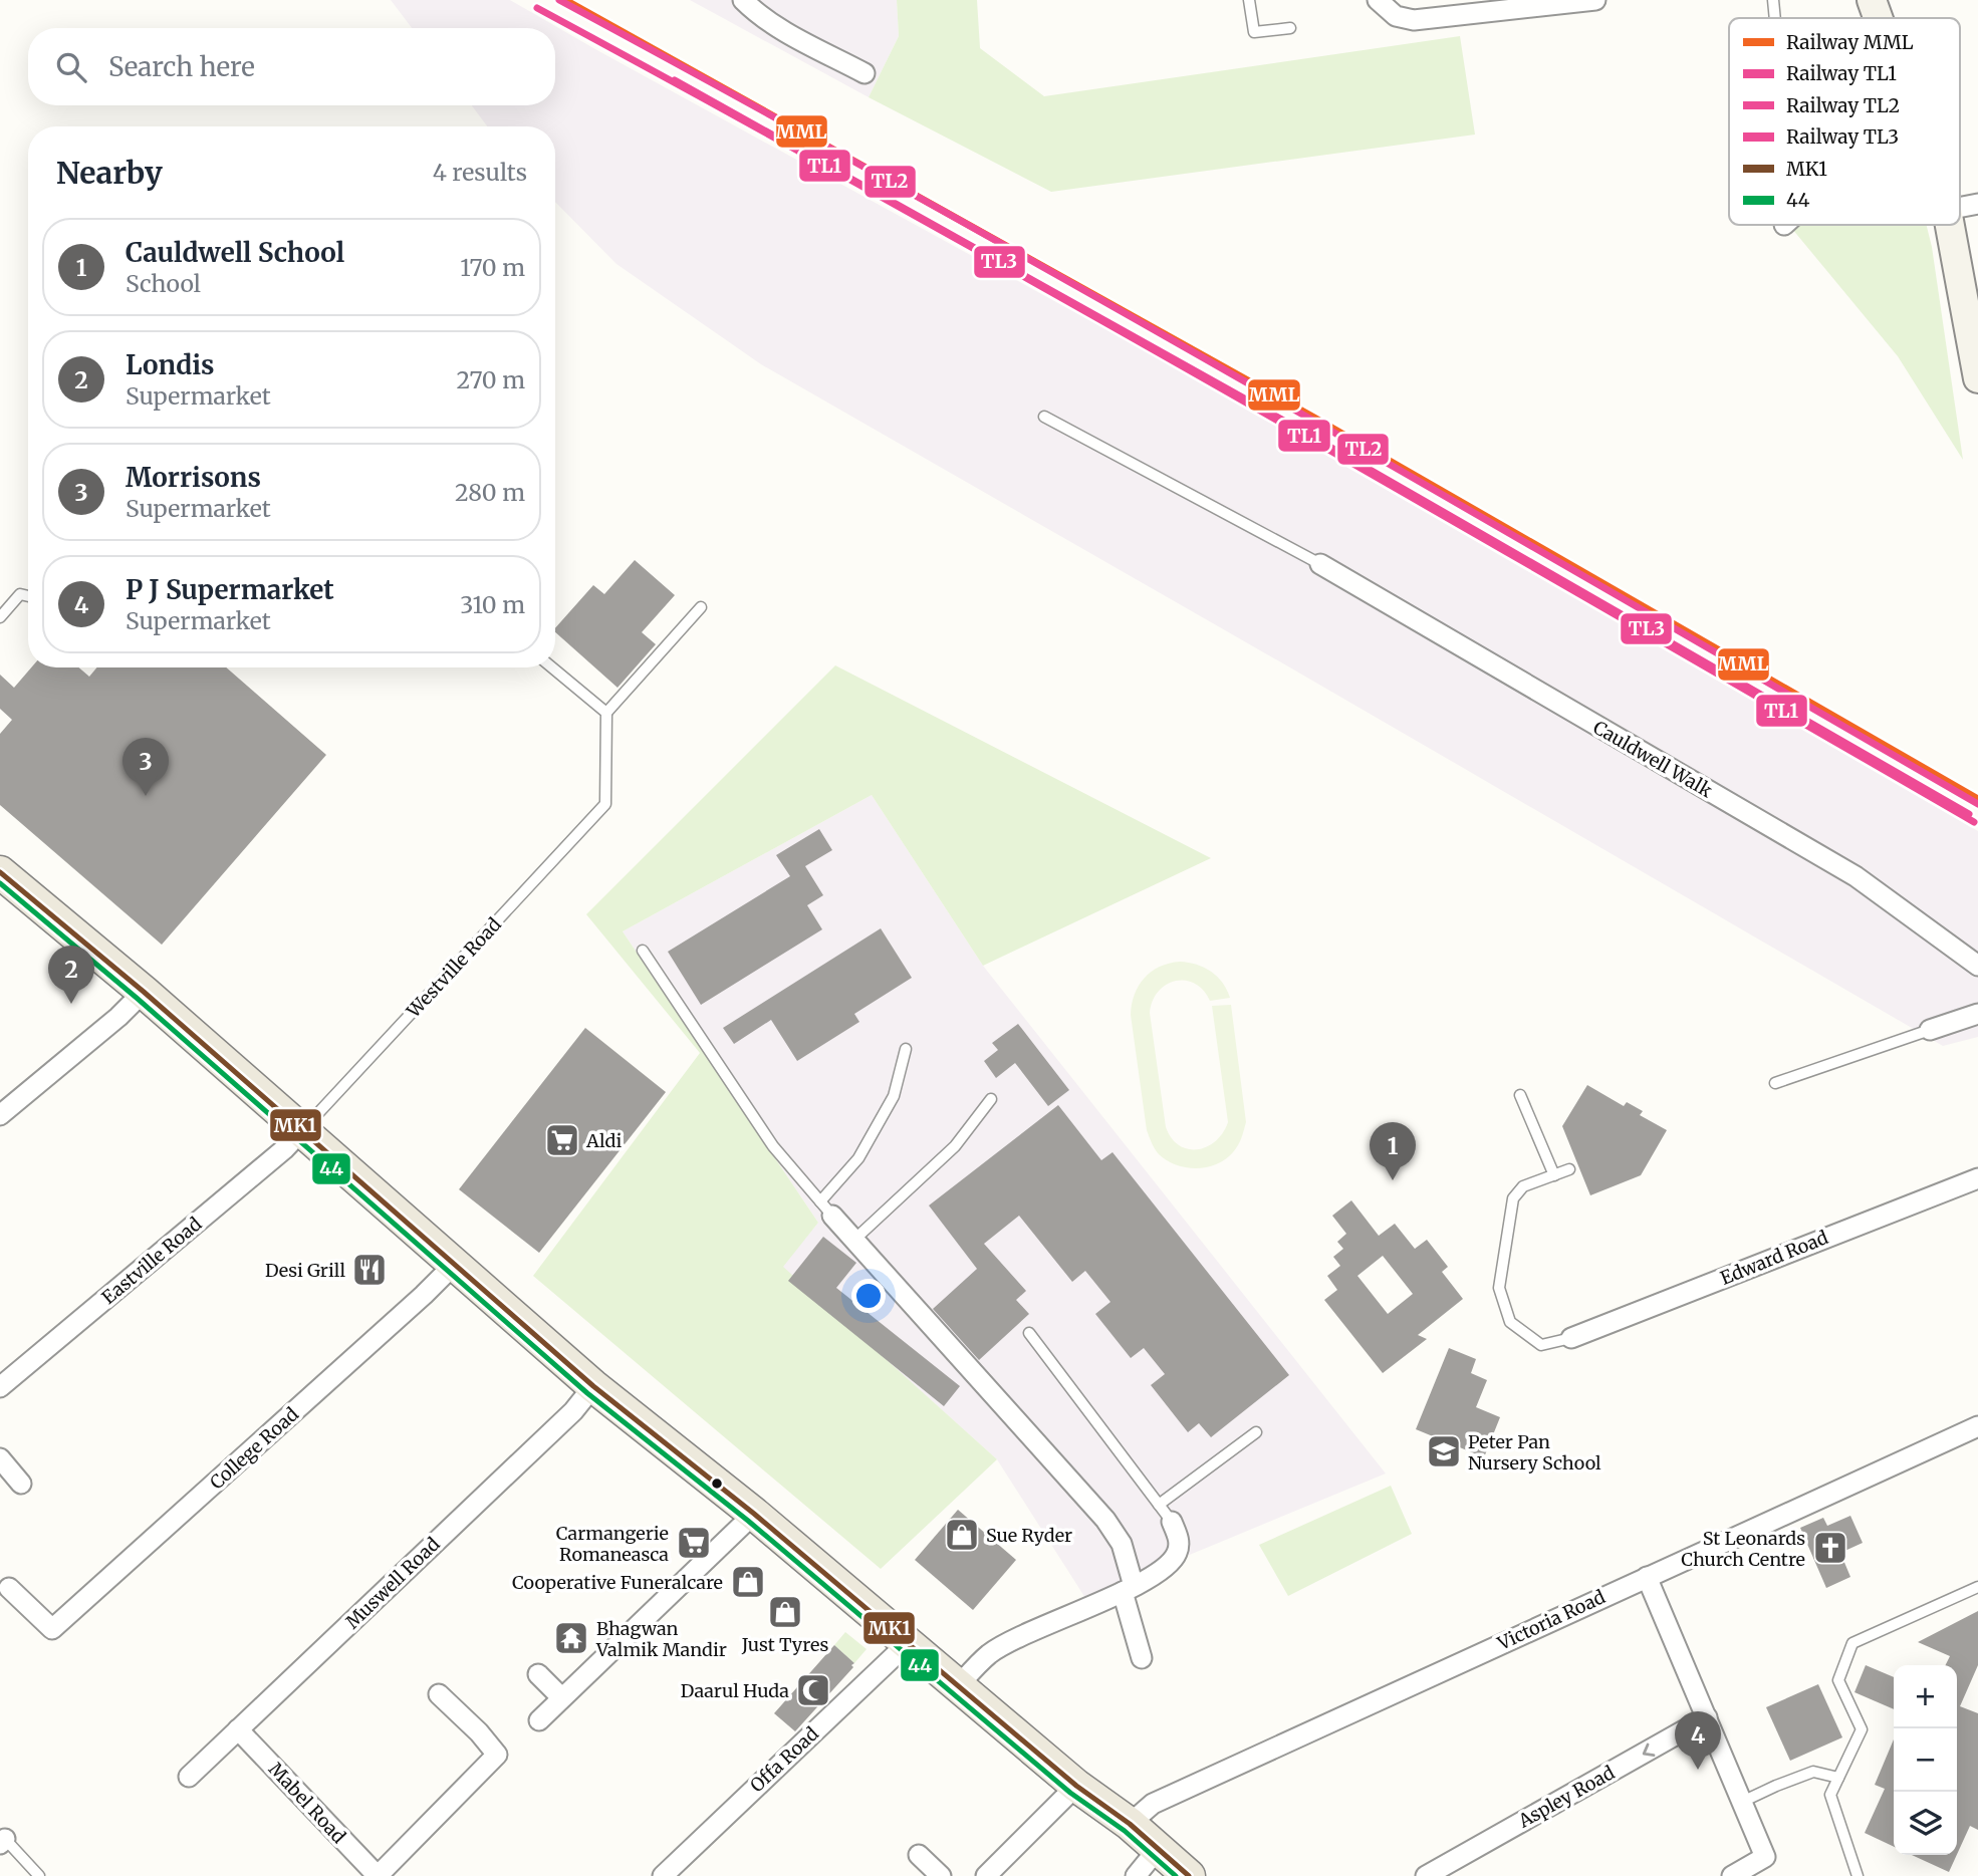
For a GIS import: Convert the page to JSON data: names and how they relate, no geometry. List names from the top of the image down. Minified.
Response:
{"streets":{"street":["Cauldwell Walk","Edward Road","Eastville Road","College Road","Muswell Road","Victoria Road","Offa Road","Aspley Road","Mabel Road"],"lane":["Westville Road"]},"crossings":[["Westville Road","Eastville Road"],["Muswell Road","Mabel Road"]],"one_way":["Aspley Road"],"places":{"supermarket":["Aldi","Carmangerie Romaneasca"],"restaurant":["Desi Grill"],"school or university":["Peter Pan Nursery School"],"shop":["Sue Ryder","Cooperative Funeralcare","Just Tyres"],"church":["St Leonards Church Centre"],"temple":["Bhagwan Valmik Mandir"],"mosque":["Daarul Huda"]},"lines":["rail line MML","rail line TL2","rail line TL1","rail line TL3","transit line MK1","transit line 44"],"legend":["Railway MML","Railway TL1","Railway TL2","Railway TL3","MK1","44"],"page":{"search":"Search here","heading":["Nearby","4 results"],"list":[{"mark":"1","name":"Cauldwell School","note":"School","value":"170 m"},{"mark":"2","name":"Londis","note":"Supermarket","value":"270 m"},{"mark":"3","name":"Morrisons","note":"Supermarket","value":"280 m"},{"mark":"4","name":"P J Supermarket","note":"Supermarket","value":"310 m"}],"pins":["3","2","1","4"],"map_buttons":["+","−"]}}
